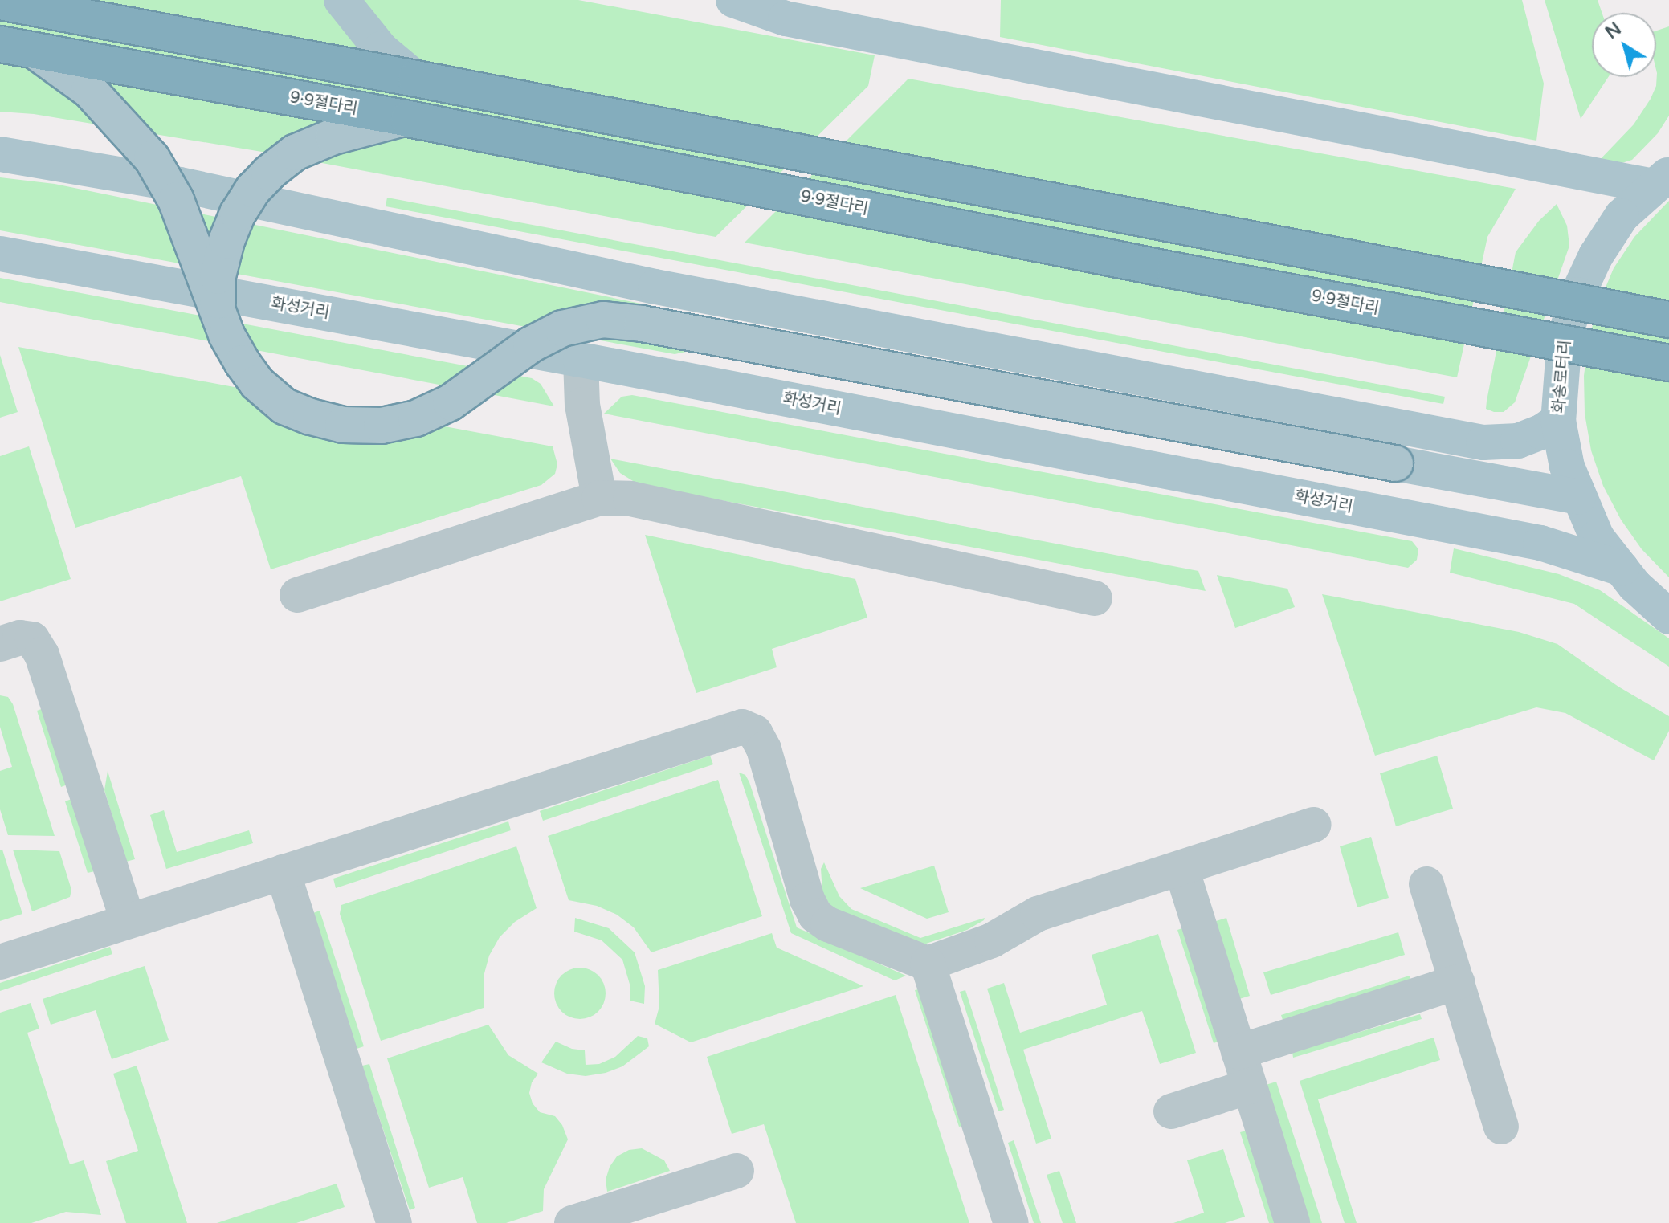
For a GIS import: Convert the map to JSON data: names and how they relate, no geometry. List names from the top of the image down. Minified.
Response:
{"streets":{"highway":["9·9절다리"],"main road":["화성거리","화송로터리"]},"crossings":[["화성거리","화송로터리"]],"north":"top left"}
